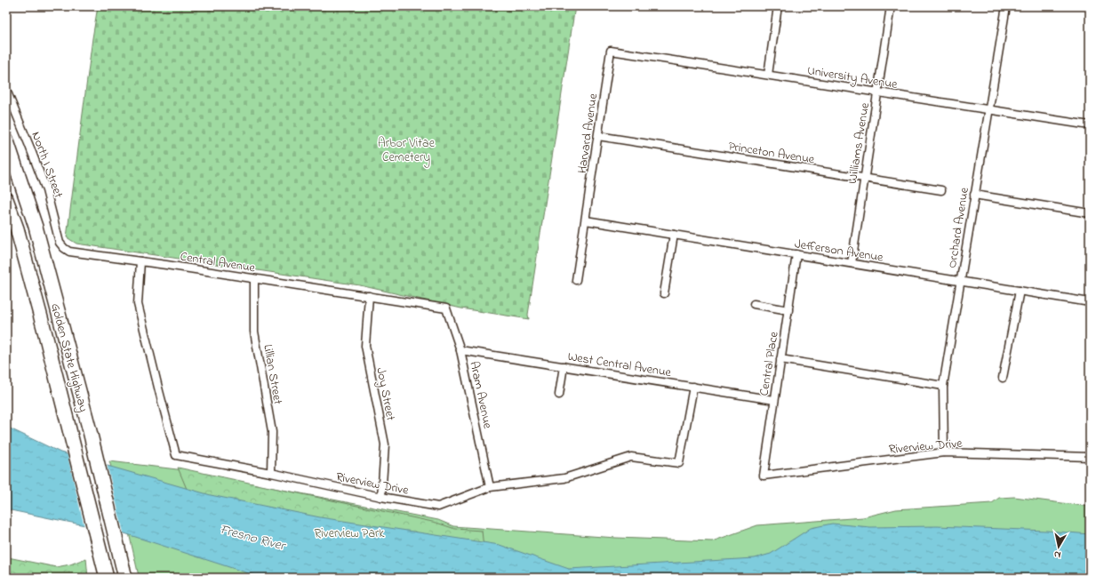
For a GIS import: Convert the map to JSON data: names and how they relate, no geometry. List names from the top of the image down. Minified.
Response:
{"streets":{"highway":["Golden State Highway"],"street":["University Avenue","Harvard Avenue","Williams Avenue","Princeton Avenue","North I Street","Orchard Avenue","Jefferson Avenue","Central Avenue","West Central Avenue","Central Place","Lillian Street","Joy Street","Aram Avenue","Riverview Drive"]},"crossings":[["University Avenue","Harvard Avenue"],["University Avenue","Williams Avenue"],["University Avenue","Orchard Avenue"],["Harvard Avenue","Princeton Avenue"],["Harvard Avenue","Jefferson Avenue"],["Williams Avenue","Princeton Avenue"],["Williams Avenue","Jefferson Avenue"],["North I Street","Central Avenue"],["Orchard Avenue","Jefferson Avenue"],["Orchard Avenue","Riverview Drive"],["Jefferson Avenue","Central Place"],["Central Avenue","Lillian Street"],["Central Avenue","Joy Street"],["Central Avenue","Aram Avenue"],["Central Avenue","Riverview Drive"],["West Central Avenue","Central Place"],["West Central Avenue","Aram Avenue"],["West Central Avenue","Riverview Drive"],["Central Place","Riverview Drive"],["Lillian Street","Riverview Drive"],["Joy Street","Aram Avenue"],["Joy Street","Riverview Drive"],["Aram Avenue","Riverview Drive"]],"water":["Fresno River"],"parks":["Arbor Vitae Cemetery","Riverview Park"],"north":"bottom"}
